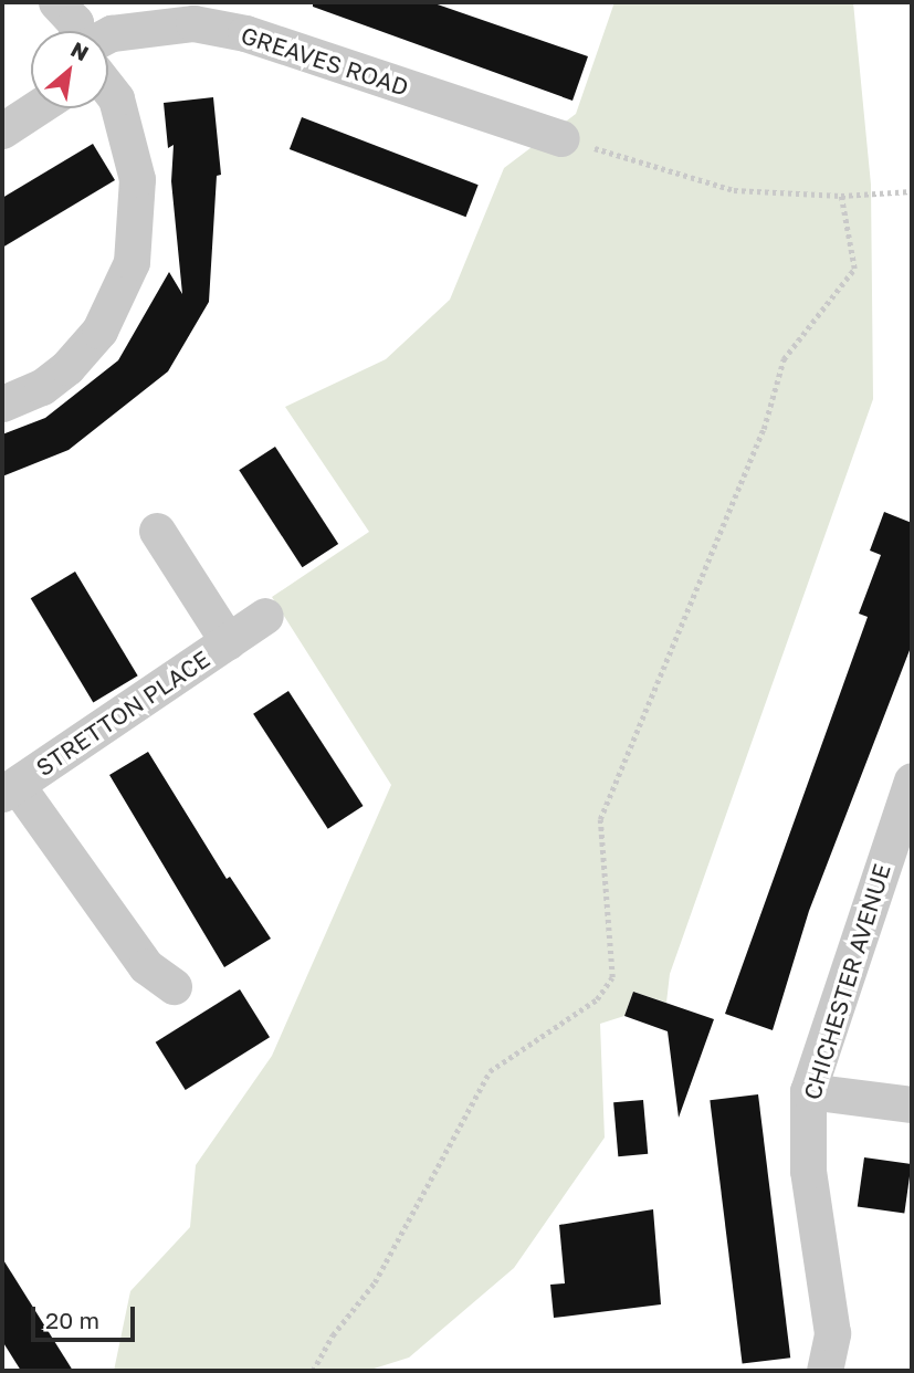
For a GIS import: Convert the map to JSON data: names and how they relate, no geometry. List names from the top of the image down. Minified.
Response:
{"streets":{"street":["GREAVES ROAD","STRETTON PLACE","CHICHESTER AVENUE"]},"scale_bar":"20 m","north":"top right"}
